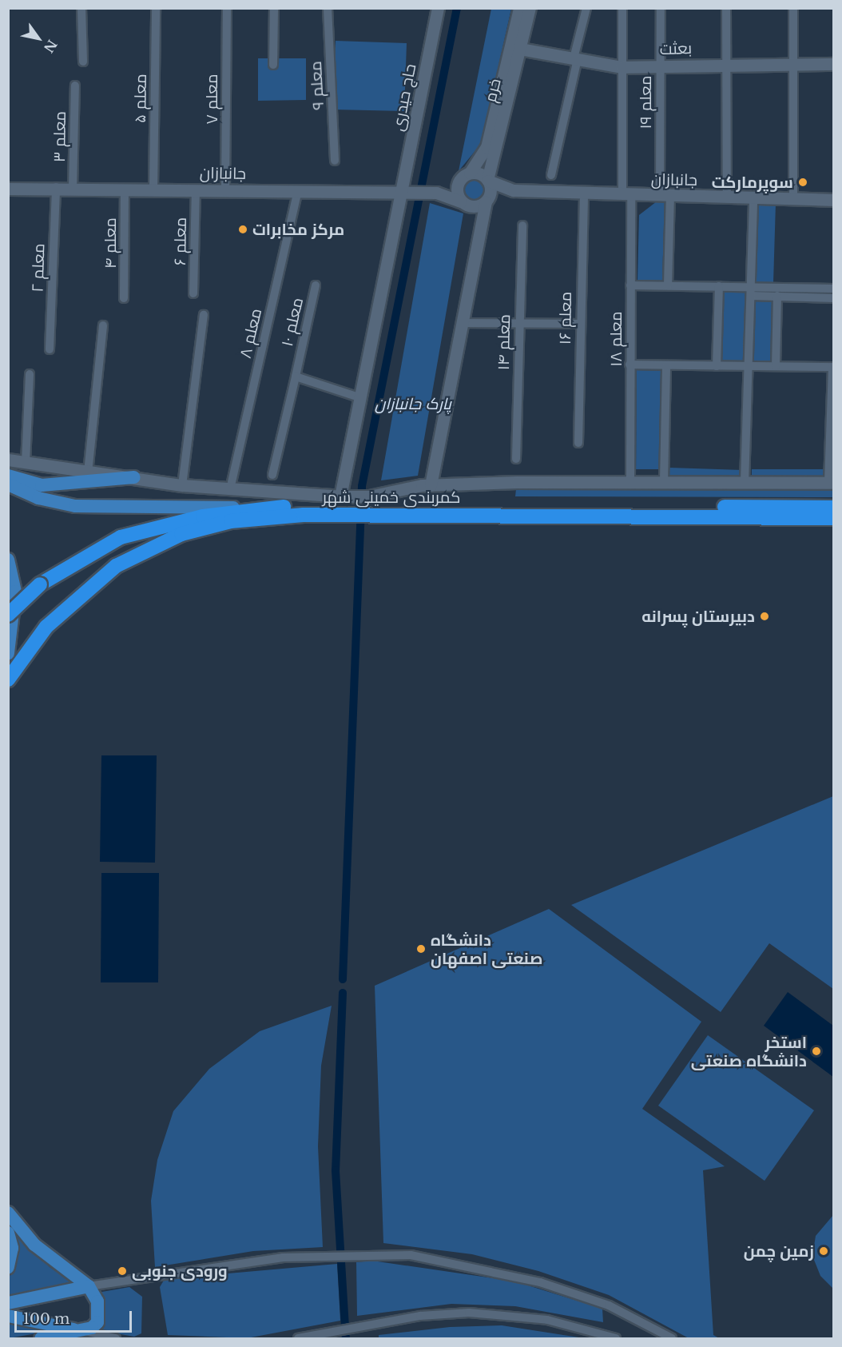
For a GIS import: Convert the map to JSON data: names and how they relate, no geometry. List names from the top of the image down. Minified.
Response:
{"streets":{"highway":["کمربندی خمینی شهر"],"street":["بعثت","معلم ۹","خرم","حاج حیدری","معلم ۵","معلم ۷","معلم ۱۹","معلم ۳","جانبازان","معلم ۶","معلم ۴","معلم ۲","معلم ۱۶","معلم ۱۰","معلم ۸","معلم ۱۸","معلم ۱۴"]},"crossings":[["بعثت","خرم"],["بعثت","معلم ۱۹"],["بعثت","معلم ۱۸"],["حاج حیدری","جانبازان"],["حاج حیدری","کمربندی خمینی شهر"],["معلم ۵","جانبازان"],["معلم ۷","جانبازان"],["معلم ۱۹","جانبازان"],["معلم ۳","جانبازان"],["جانبازان","معلم ۶"],["جانبازان","معلم ۴"],["جانبازان","معلم ۲"],["جانبازان","معلم ۱۶"],["جانبازان","معلم ۸"],["جانبازان","معلم ۱۸"]],"parks":["پارک جانبازان"],"places":["سوپرمارکت","مرکز مخابرات","دبیرستان پسرانه","دانشگاه صنعتی اصفهان","استخر دانشگاه صنعتی","زمین چمن","ورودی جنوبی"],"scale_bar":"100 m","north":"bottom right"}
